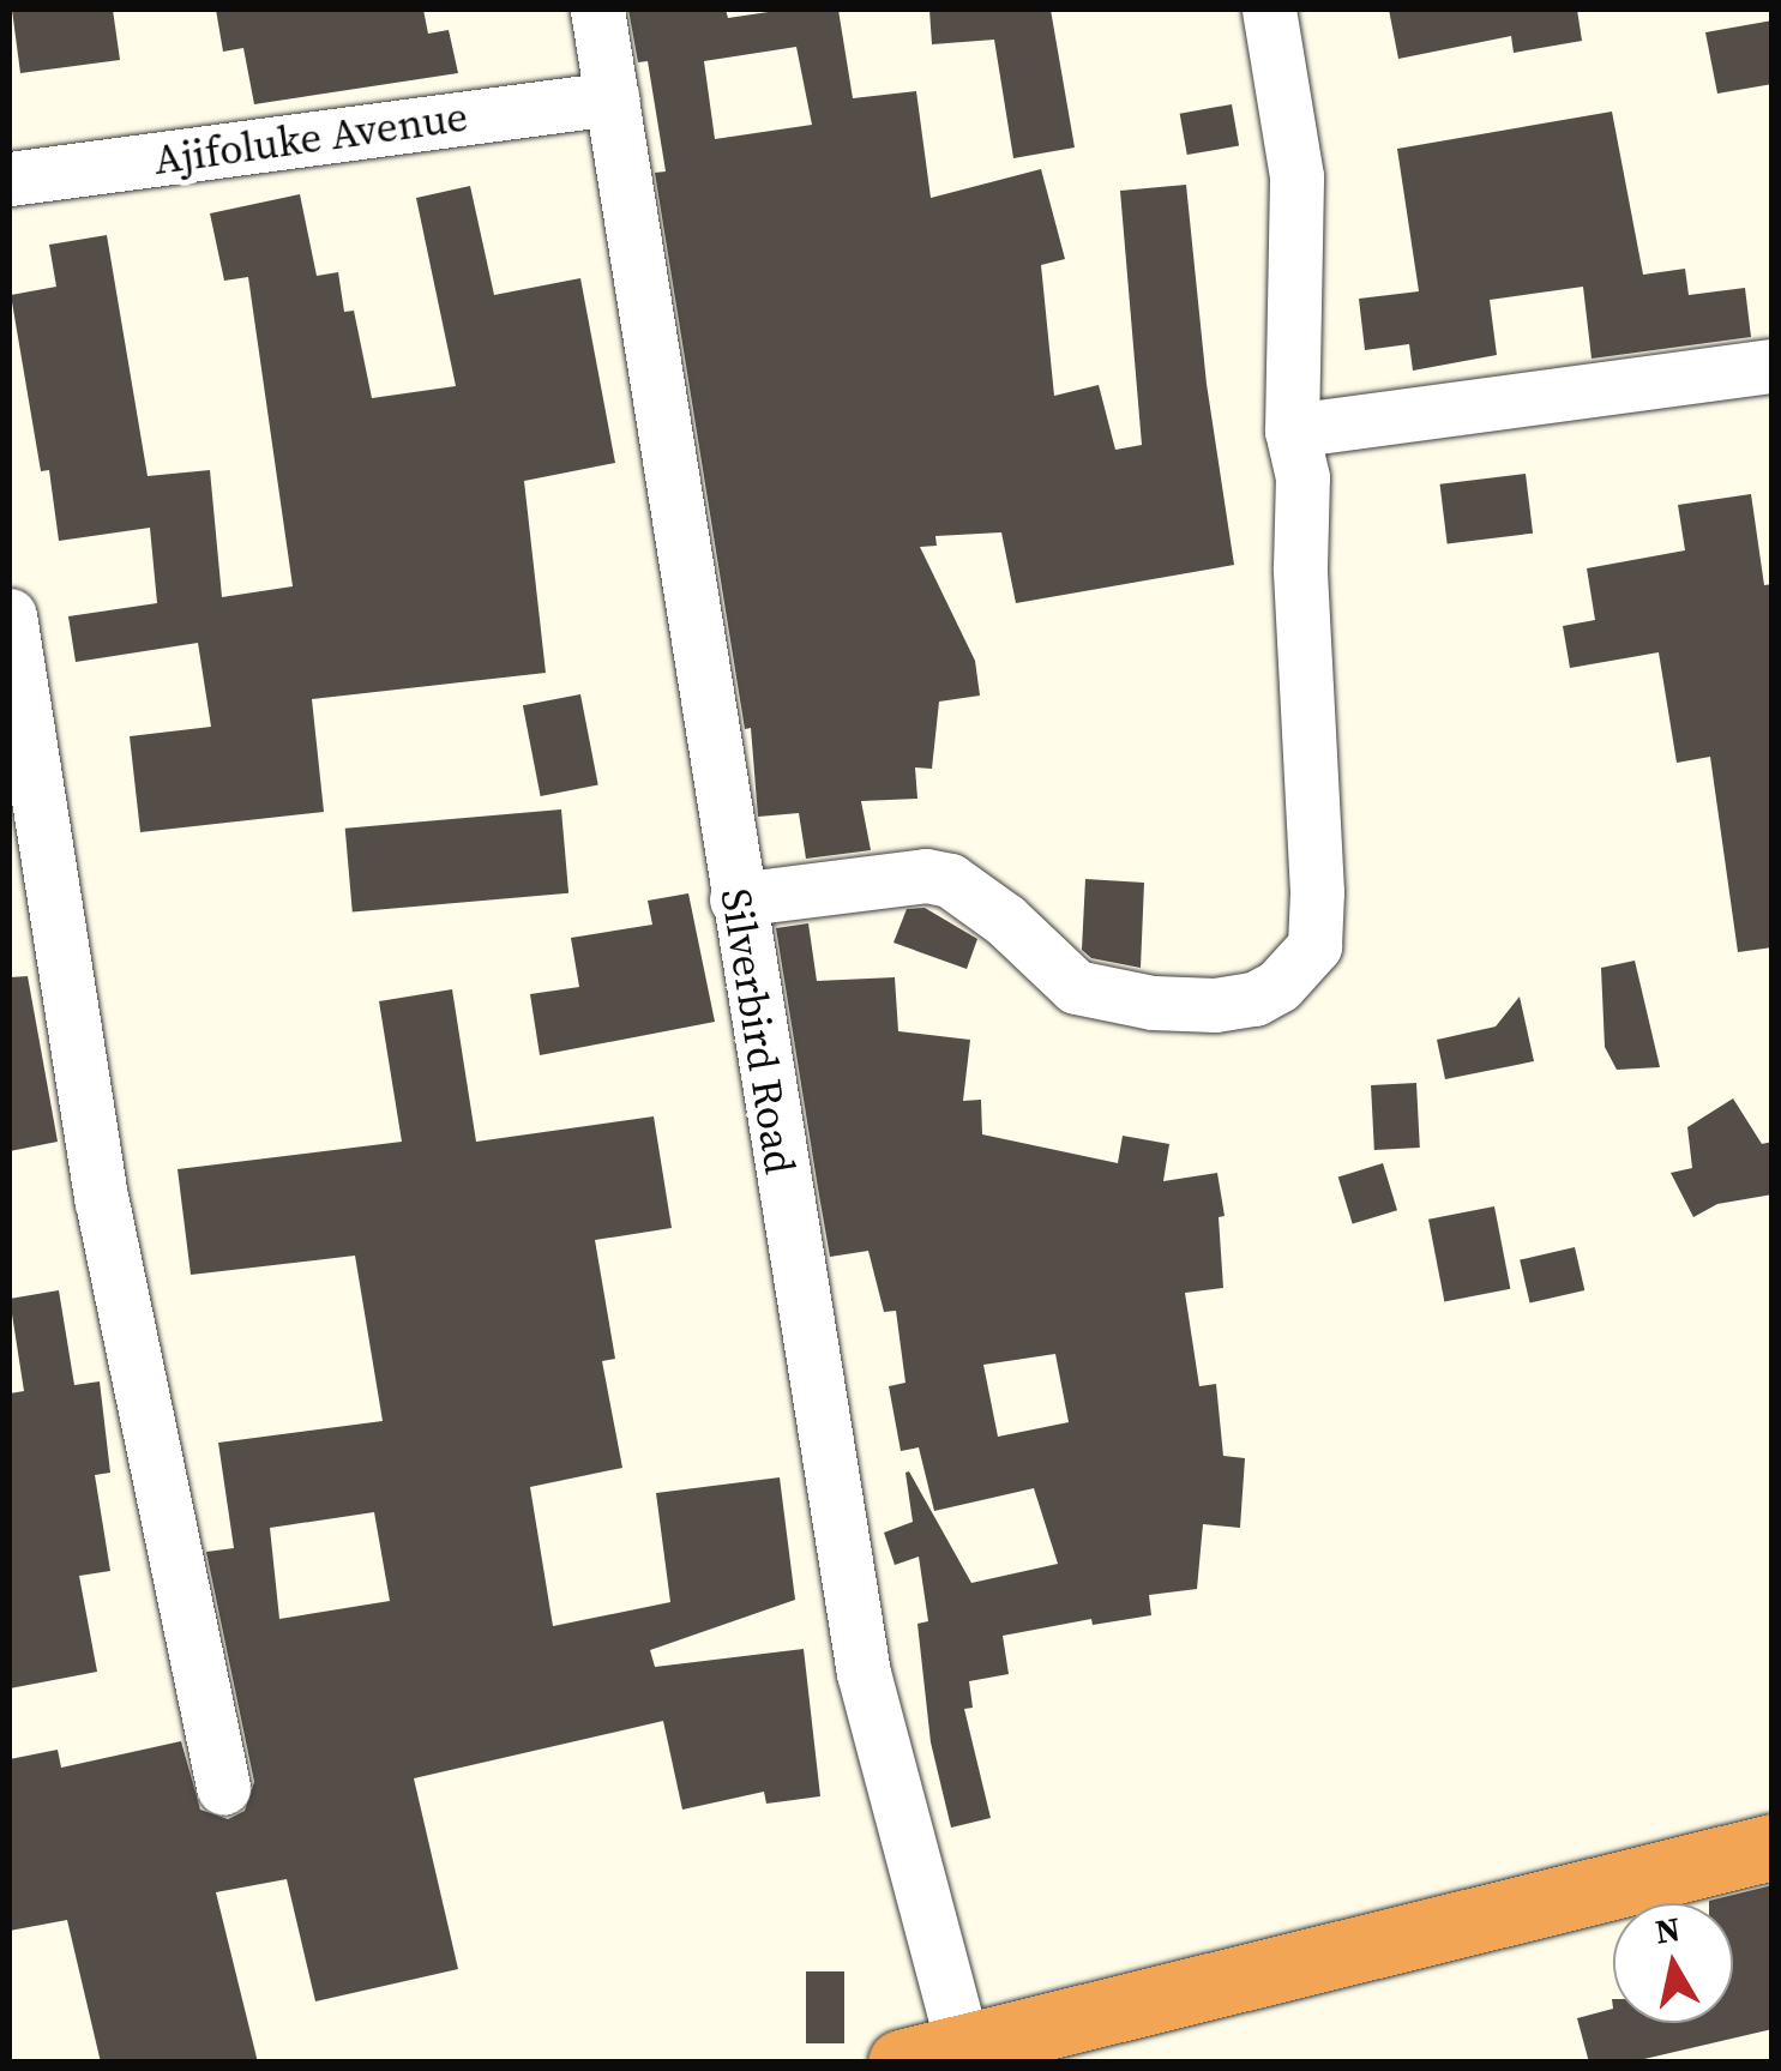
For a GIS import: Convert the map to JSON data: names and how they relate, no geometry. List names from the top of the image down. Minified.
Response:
{"streets":{"street":["Ajifoluke Avenue","Silverbird Road"]},"crossings":[["Ajifoluke Avenue","Silverbird Road"]],"north":"top"}
